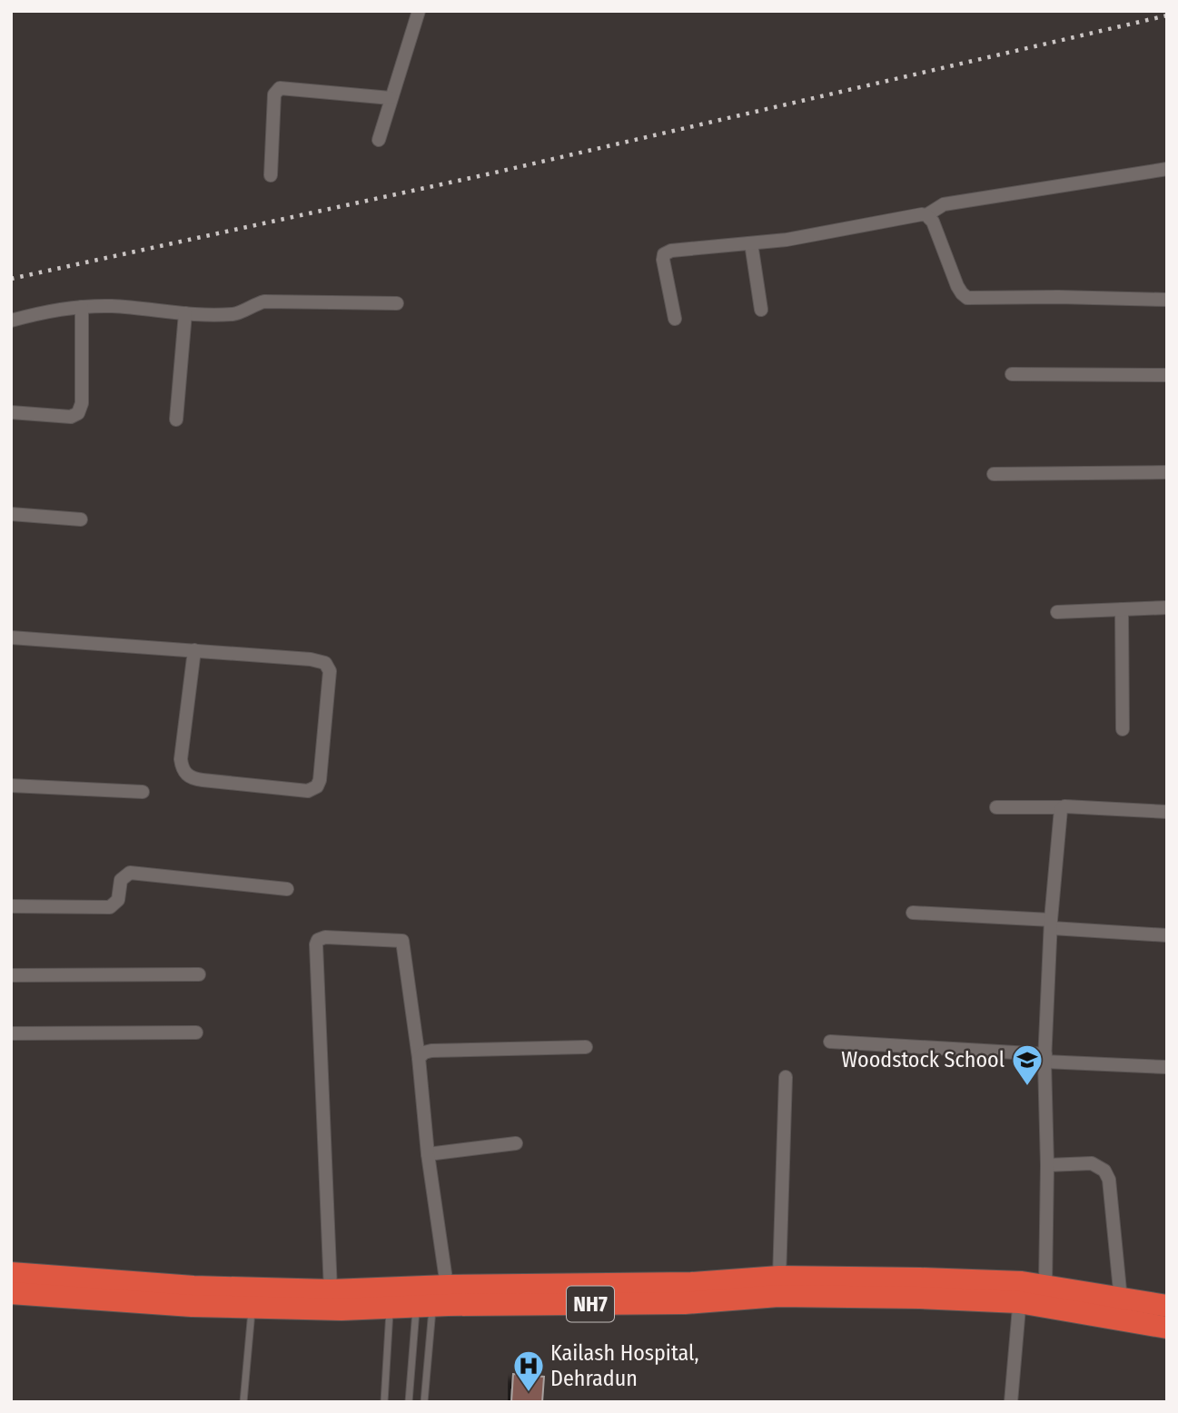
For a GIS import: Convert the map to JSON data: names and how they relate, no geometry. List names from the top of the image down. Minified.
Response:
{"streets":{"highway":["NH7"]},"places":{"school or university":["Woodstock School"],"hospital":["Kailash Hospital, Dehradun"]}}
